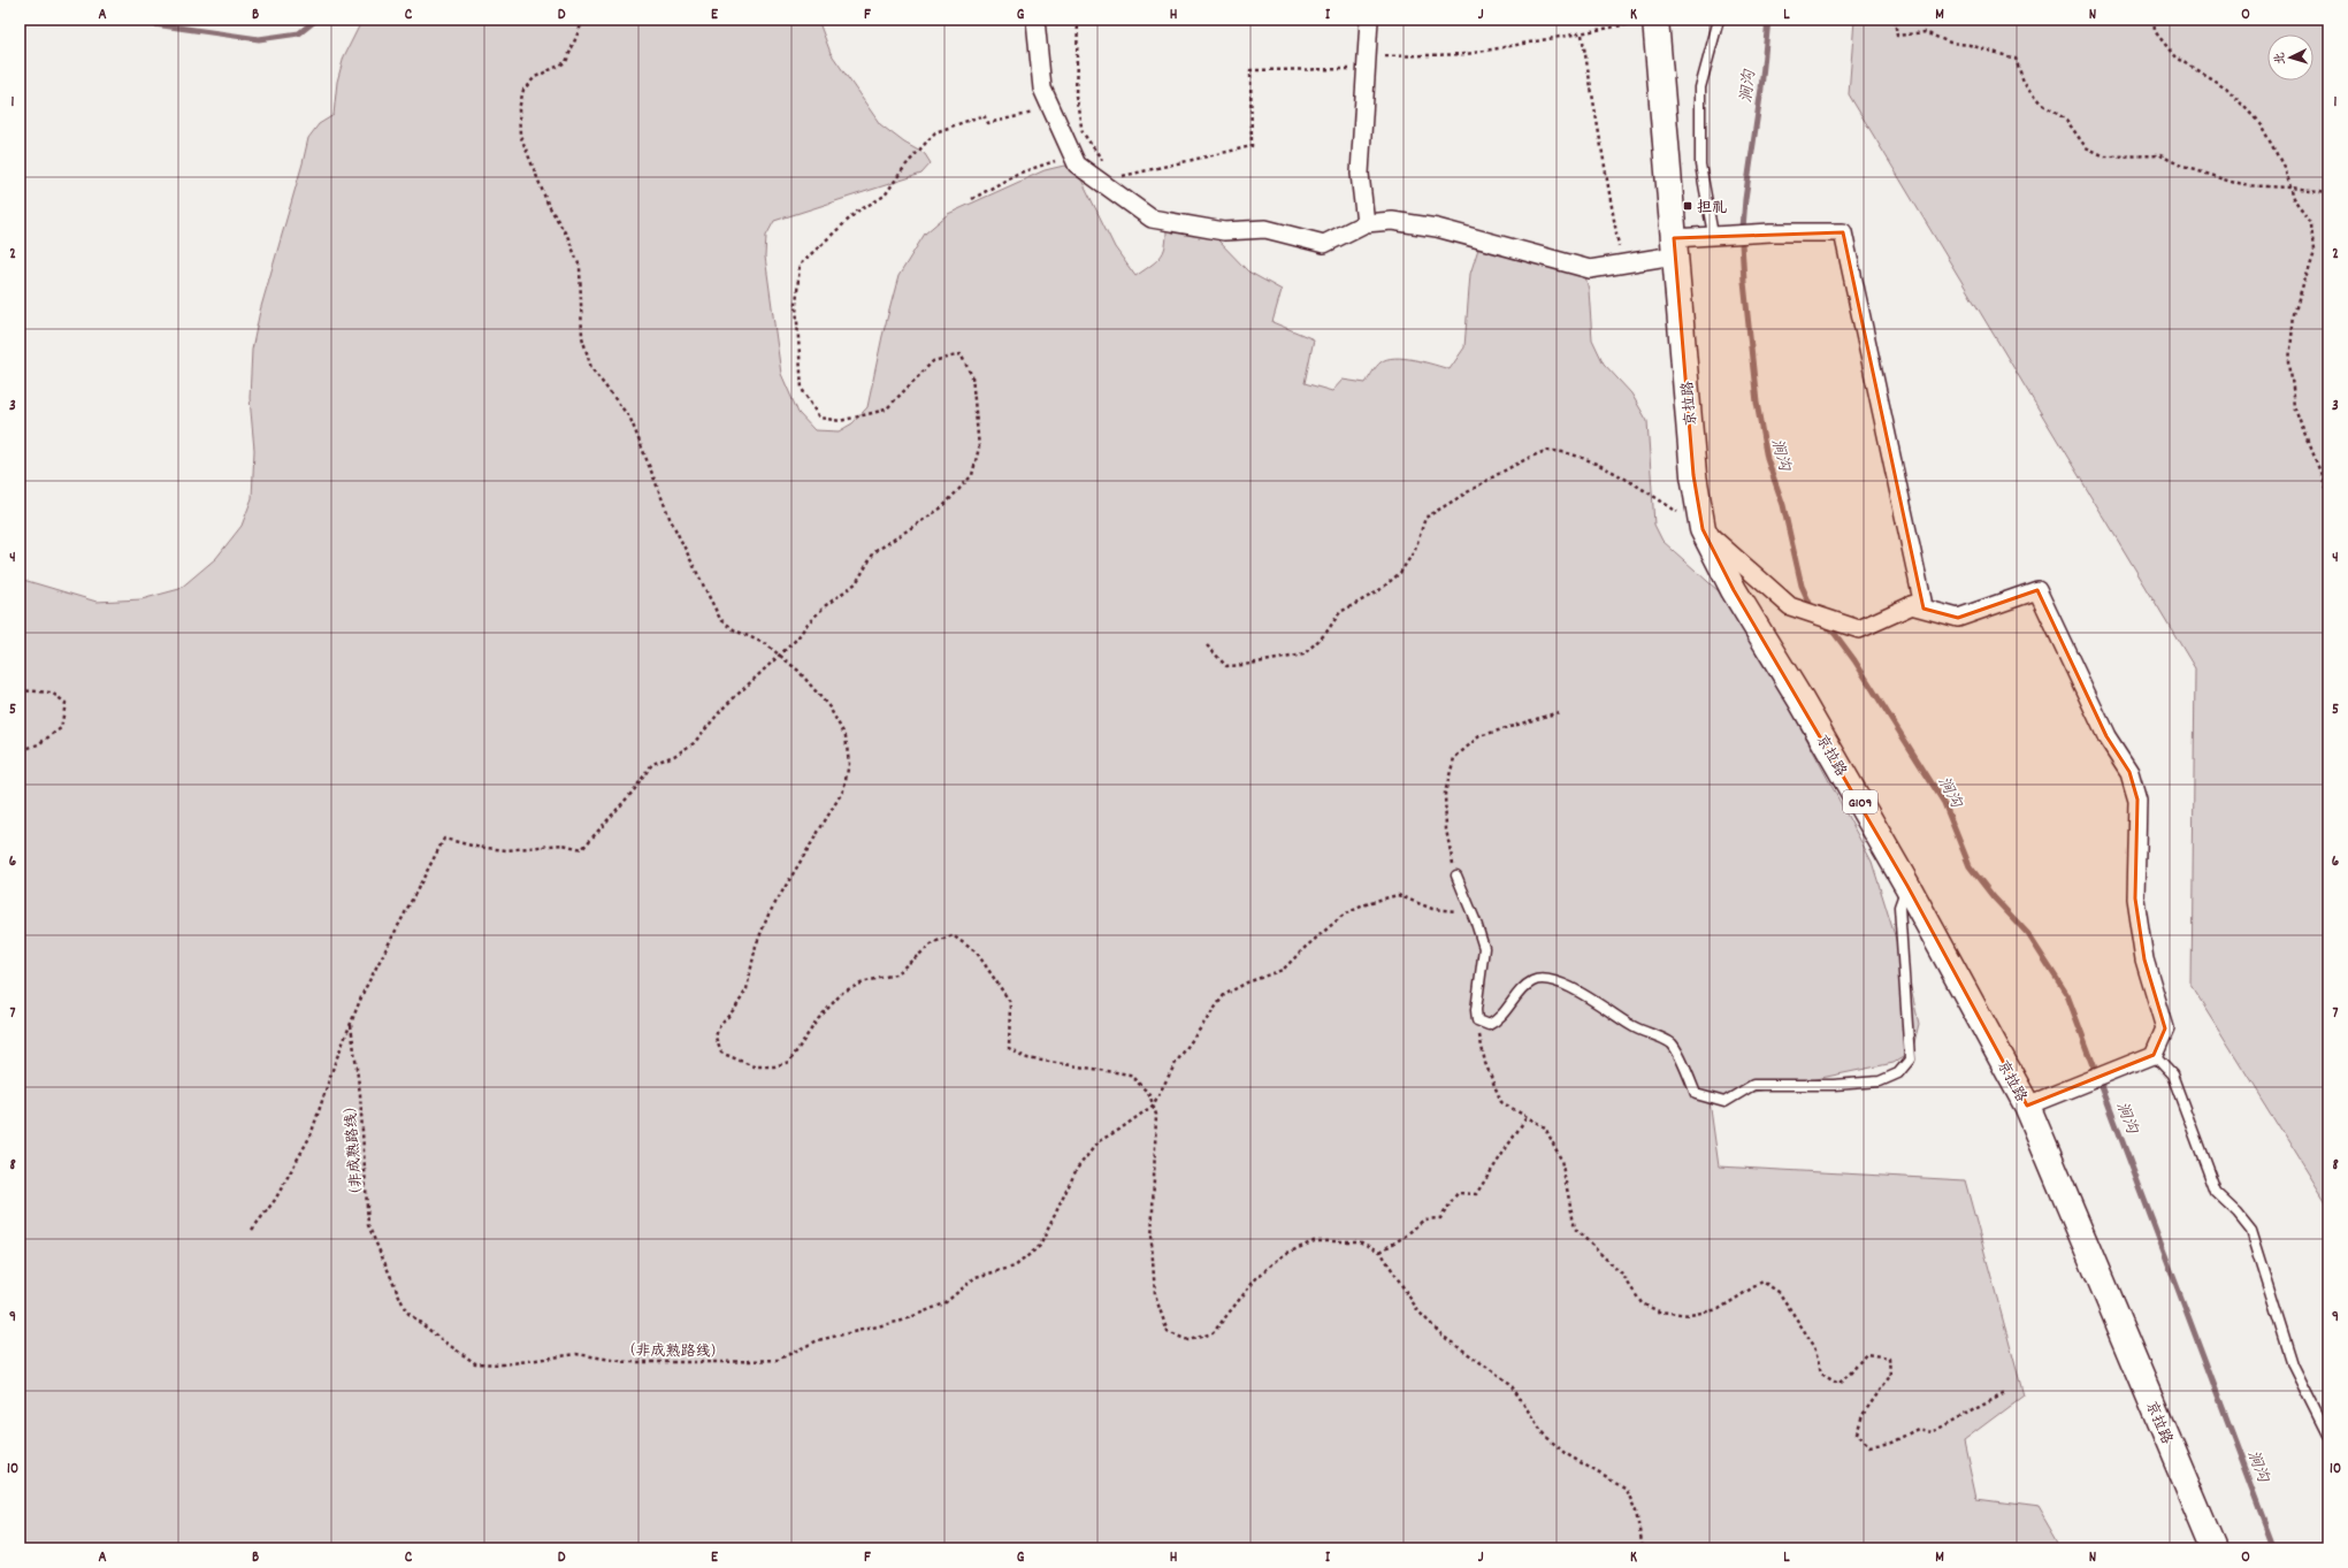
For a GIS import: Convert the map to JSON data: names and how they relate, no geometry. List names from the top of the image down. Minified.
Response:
{"streets":{"highway":["京拉路","G109"],"path":["（非成熟路线）"]},"water":["涧沟"],"places":{"transit":["担礼"]},"north":"left","grid":{"columns":["A","B","C","D","E","F","G","H","I","J","K","L","M","N","O"],"rows":["1","2","3","4","5","6","7","8","9","10"]}}
